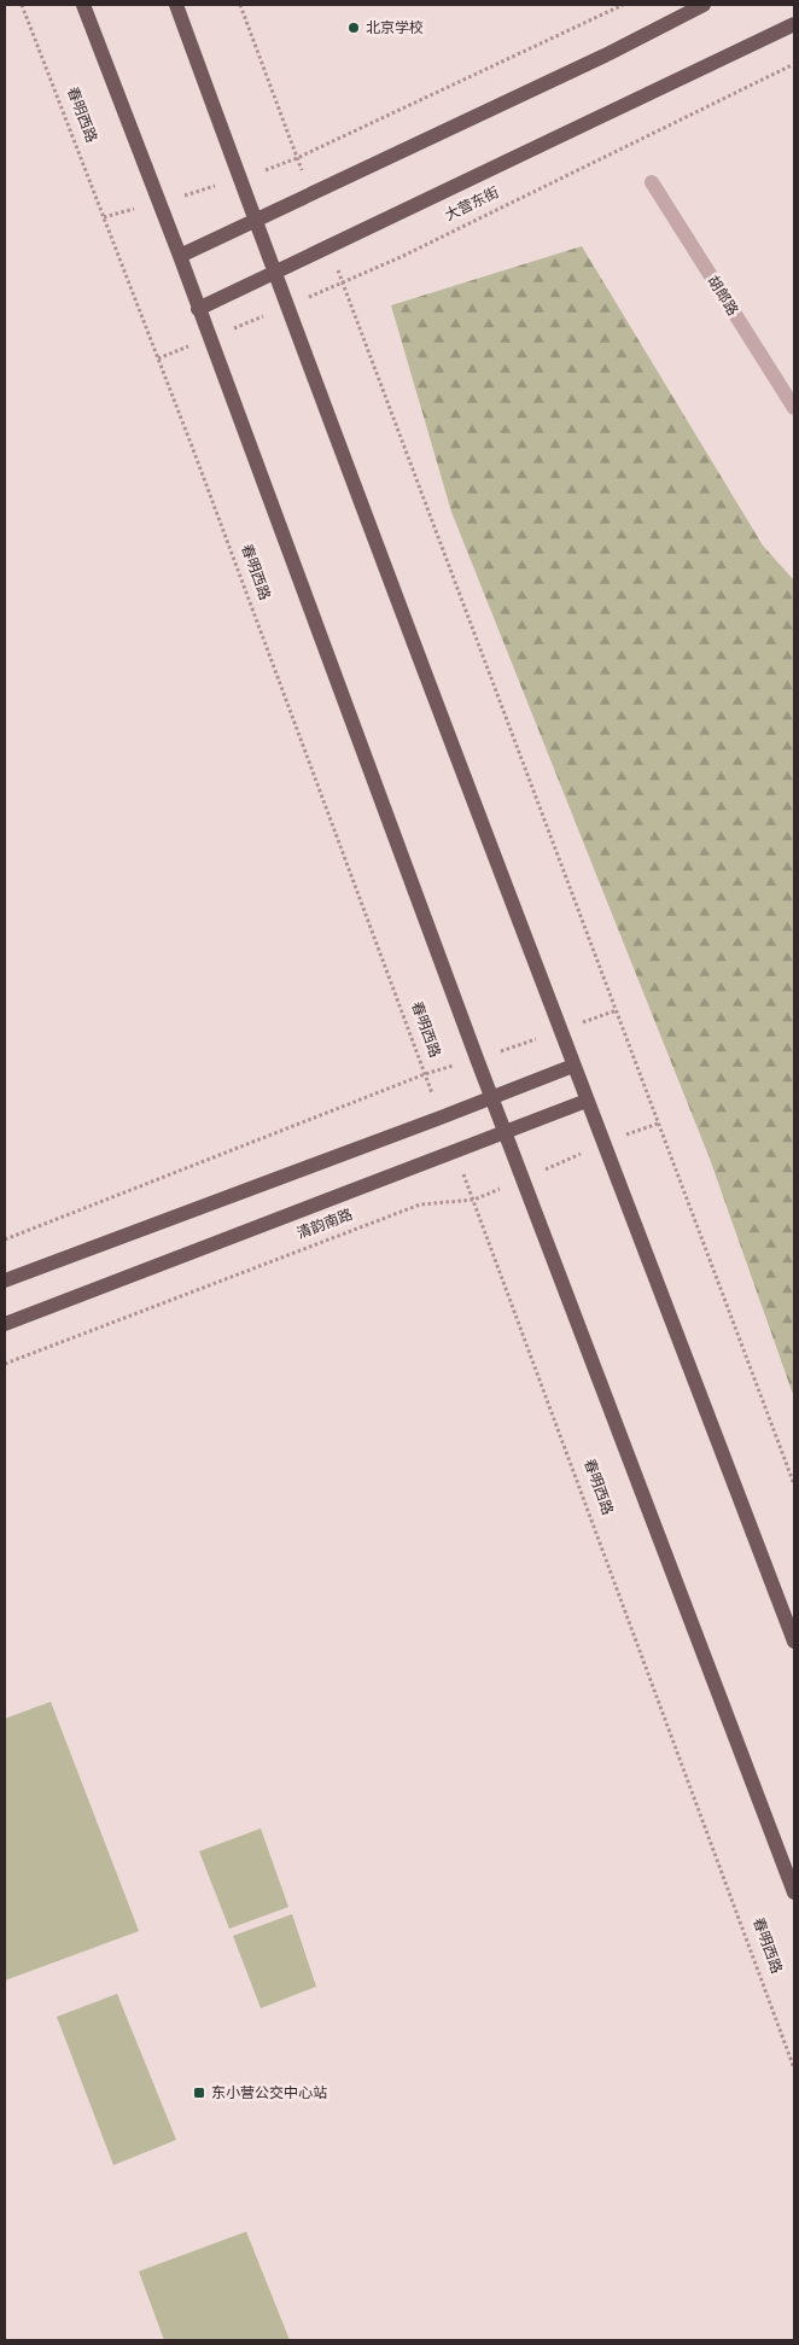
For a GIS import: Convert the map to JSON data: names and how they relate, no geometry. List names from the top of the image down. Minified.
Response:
{"streets":{"main road":["大营东街","清韵南路"],"street":["胡郎路"],"path":["春明西路"]},"crossings":[["春明西路","大营东街"],["春明西路","清韵南路"]],"places":{"other":["北京学校"],"transit":["东小营公交中心站"]}}
